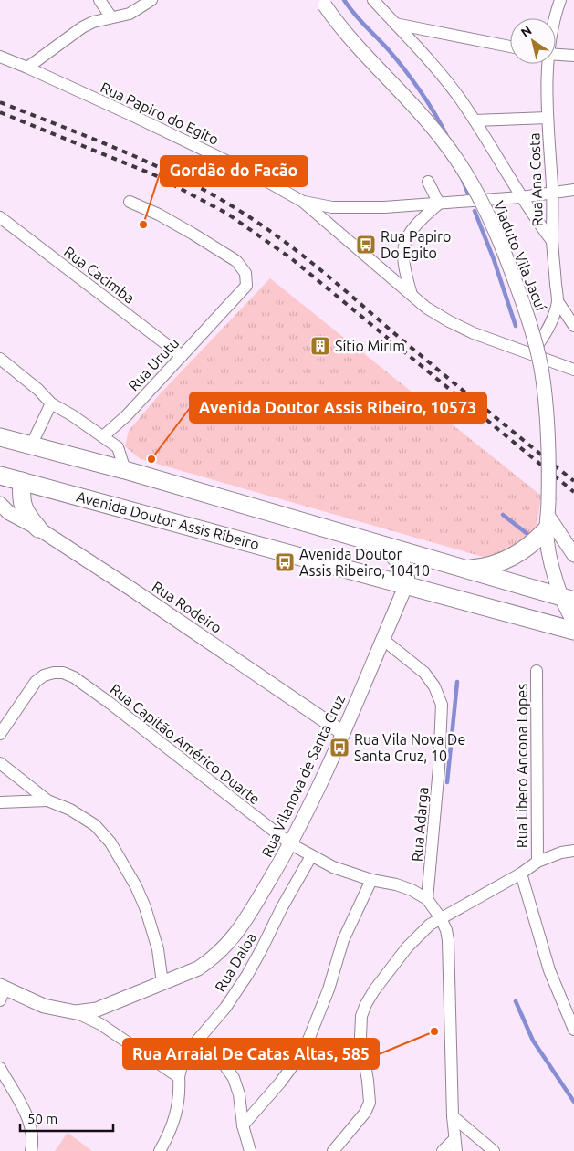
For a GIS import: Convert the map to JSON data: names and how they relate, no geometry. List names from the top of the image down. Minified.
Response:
{"streets":{"main road":["Avenida Doutor Assis Ribeiro"],"street":["Rua Papiro do Egito","Rua Ana Costa","Viaduto Vila Jacuí","Rua Cacimba","Rua Urutu","Rua Rodeiro","Rua Capitão Américo Duarte","Rua Libero Ancona Lopes","Rua Vilanova de Santa Cruz","Rua Adarga","Rua Daloa"]},"crossings":[["Rua Papiro do Egito","Rua Ana Costa"],["Rua Cacimba","Rua Urutu"],["Avenida Doutor Assis Ribeiro","Rua Vilanova de Santa Cruz"],["Rua Rodeiro","Rua Vilanova de Santa Cruz"],["Rua Capitão Américo Duarte","Rua Libero Ancona Lopes"],["Rua Capitão Américo Duarte","Rua Vilanova de Santa Cruz"],["Rua Capitão Américo Duarte","Rua Adarga"],["Rua Capitão Américo Duarte","Rua Daloa"],["Rua Vilanova de Santa Cruz","Rua Adarga"]],"places":{"other":["Gordão do Facão","Avenida Doutor Assis Ribeiro, 10573","Rua Arraial De Catas Altas, 585"],"bus stop":["Rua Papiro Do Egito","Avenida Doutor Assis Ribeiro, 10410","Rua Vila Nova De Santa Cruz, 10"],"building":["Sítio Mirim"]},"scale_bar":"50 m","north":"top left"}
